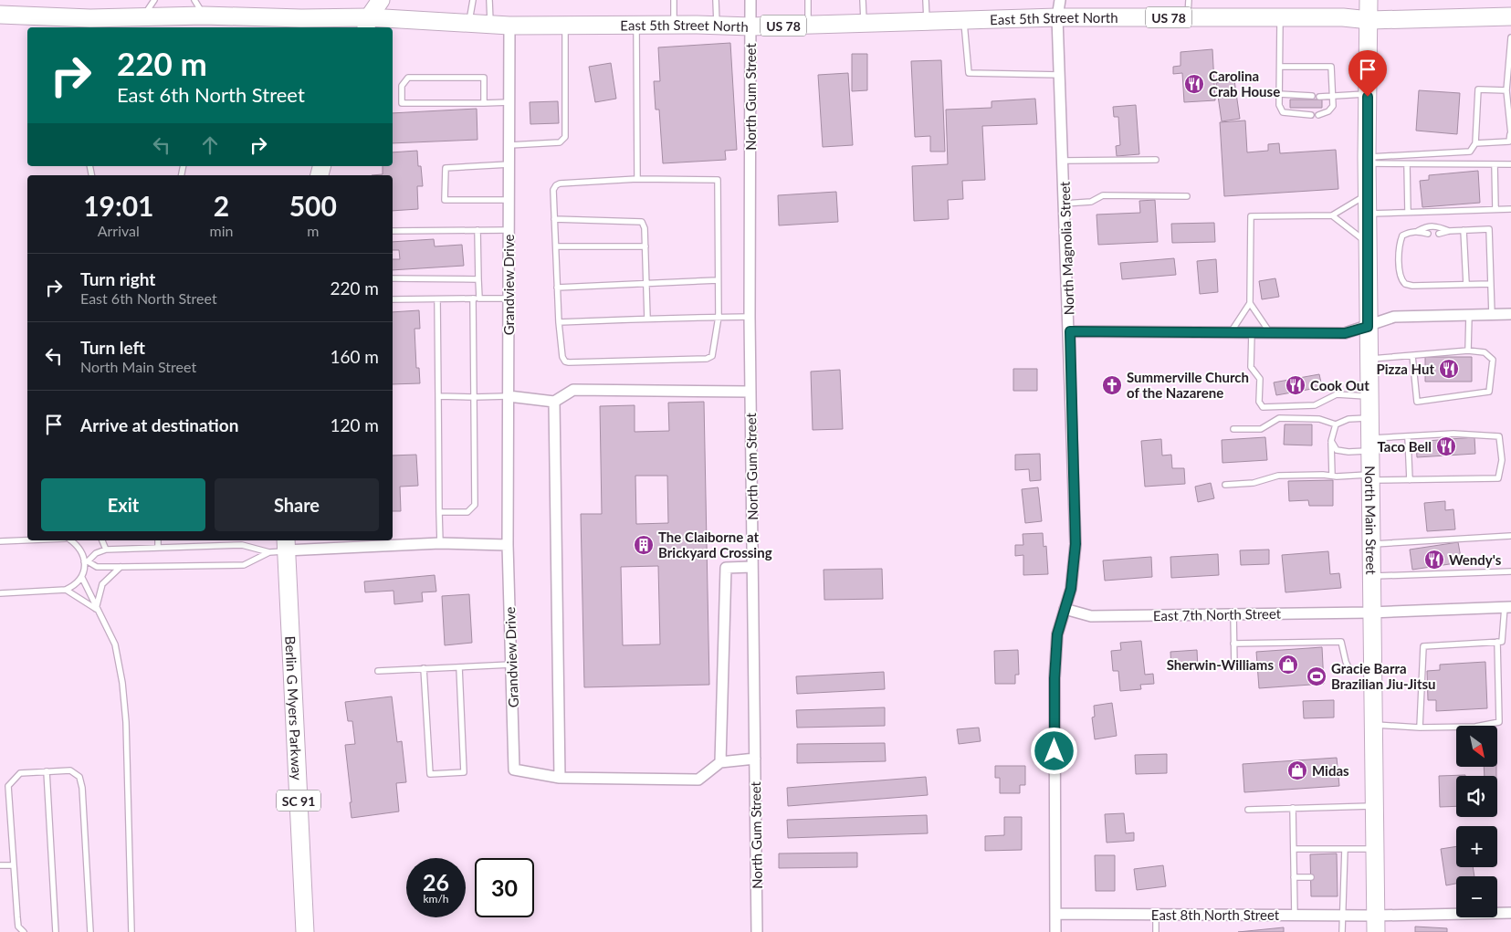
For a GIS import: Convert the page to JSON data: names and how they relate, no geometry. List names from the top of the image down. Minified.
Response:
{"streets":{"main road":["US 78","East 5th Street North","North Main Street","Berlin G Myers Parkway","SC 91"],"street":["North Gum Street","North Magnolia Street","Grandview Drive","East 7th North Street","East 8th North Street"]},"crossings":[["US 78","East 5th Street North"],["US 78","North Main Street"],["East 5th Street North","North Gum Street"],["East 5th Street North","North Magnolia Street"],["East 5th Street North","Grandview Drive"],["East 5th Street North","North Main Street"],["North Magnolia Street","East 7th North Street"],["North Magnolia Street","East 8th North Street"],["North Main Street","East 7th North Street"],["North Main Street","East 8th North Street"]],"places":{"restaurant":["Carolina Crab House","Pizza Hut","Cook Out","Taco Bell","Wendy's"],"church":["Summerville Church of the Nazarene"],"building":["The Claiborne at Brickyard Crossing"],"shop":["Sherwin-Williams","Midas"],"sports":["Gracie Barra Brazilian Jiu-Jitsu"]},"north":"bottom right","page":{"turn":["220 m","East 6th North Street"],"eta":["19:01","Arrival","2","min","500","m"],"list":[{"name":"Turn right","note":"East 6th North Street","value":"220 m"},{"name":"Turn left","note":"North Main Street","value":"160 m"},{"name":"Arrive at destination","value":"120 m"}],"buttons":["Exit","Share"],"map_buttons":["+","−"],"speed":"26 km/h","limit":"30"}}
